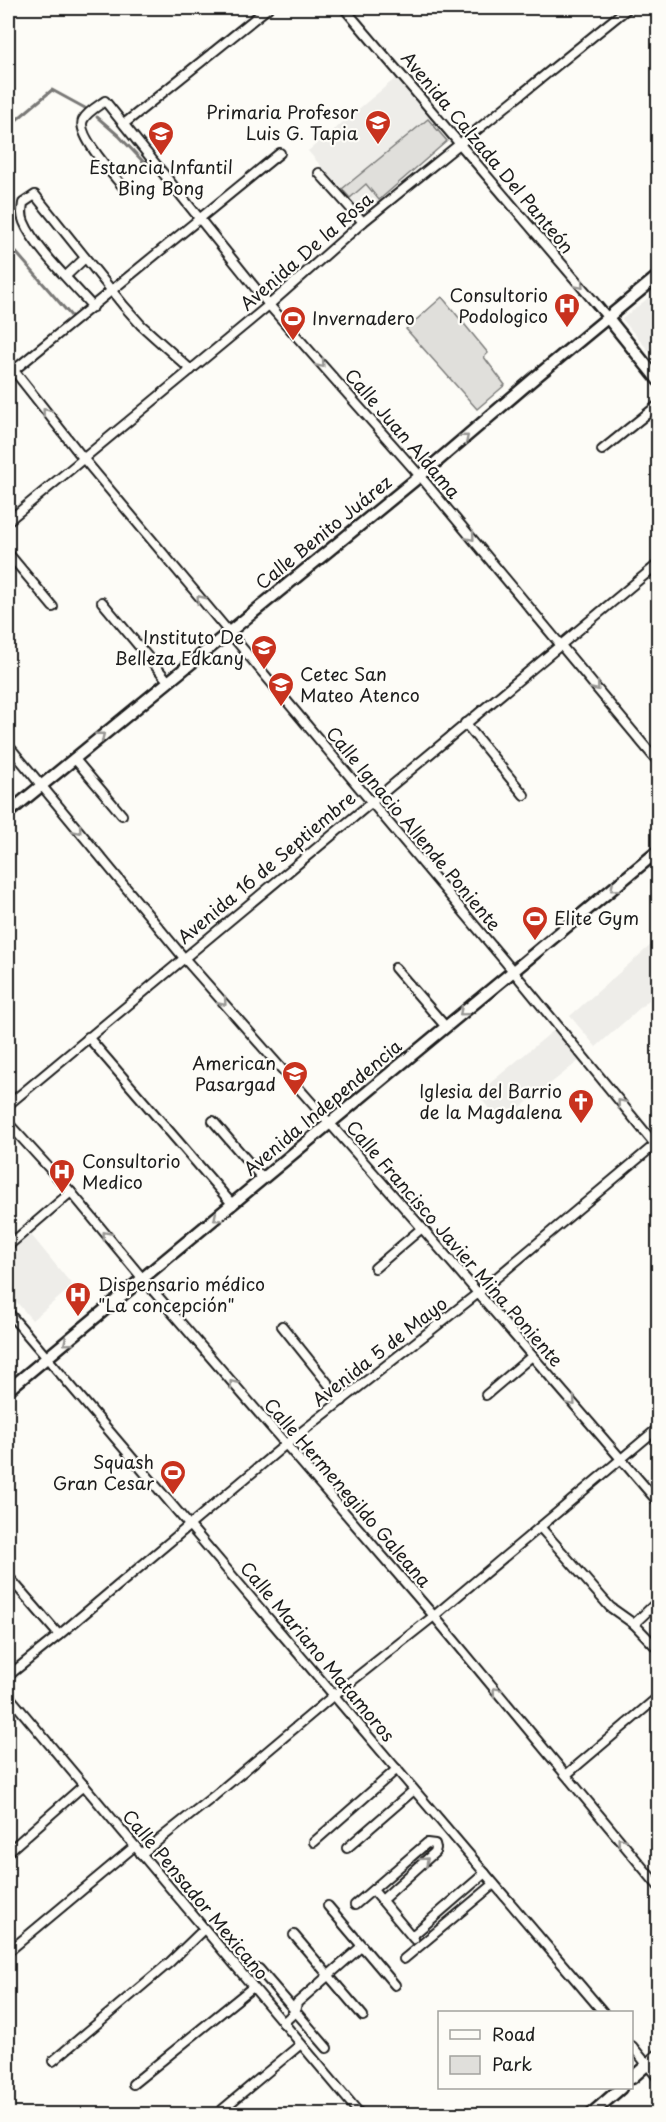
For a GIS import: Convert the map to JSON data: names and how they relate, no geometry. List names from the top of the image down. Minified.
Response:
{"streets":{"main road":["Calle Benito Juárez","Avenida Independencia"],"street":["Avenida Calzada Del Panteón","Avenida De la Rosa","Calle Juan Aldama","Calle Ignacio Allende Poniente","Avenida 16 de Septiembre","Calle Francisco Javier Mina Poniente","Avenida 5 de Mayo","Calle Hermenegildo Galeana","Calle Mariano Matamoros","Calle Pensador Mexicano"]},"crossings":[["Avenida Calzada Del Panteón","Avenida De la Rosa"],["Avenida Calzada Del Panteón","Calle Benito Juárez"],["Avenida De la Rosa","Calle Juan Aldama"],["Avenida De la Rosa","Calle Ignacio Allende Poniente"],["Calle Juan Aldama","Calle Benito Juárez"],["Calle Juan Aldama","Avenida 16 de Septiembre"],["Calle Benito Juárez","Calle Ignacio Allende Poniente"],["Calle Benito Juárez","Calle Francisco Javier Mina Poniente"],["Calle Ignacio Allende Poniente","Avenida 16 de Septiembre"],["Calle Ignacio Allende Poniente","Avenida Independencia"],["Calle Ignacio Allende Poniente","Avenida 5 de Mayo"],["Avenida 16 de Septiembre","Calle Francisco Javier Mina Poniente"],["Avenida Independencia","Calle Francisco Javier Mina Poniente"],["Avenida Independencia","Calle Hermenegildo Galeana"],["Avenida Independencia","Calle Mariano Matamoros"],["Calle Francisco Javier Mina Poniente","Avenida 5 de Mayo"],["Avenida 5 de Mayo","Calle Hermenegildo Galeana"],["Avenida 5 de Mayo","Calle Mariano Matamoros"]],"one_way":["Avenida Calzada Del Panteón","Calle Juan Aldama","Calle Benito Juárez","Calle Ignacio Allende Poniente","Avenida Independencia","Calle Francisco Javier Mina Poniente","Calle Hermenegildo Galeana"],"places":{"school or university":["Primaria Profesor Luis G. Tapia","Estancia Infantil Bing Bong","Instituto De Belleza Edkany","Cetec San Mateo Atenco","American Pasargad"],"hospital":["Consultorio Podologico","Consultorio Medico","Dispensario médico \"La concepción\""],"sports":["Invernadero","Elite Gym","Squash Gran Cesar"],"church":["Iglesia del Barrio de la Magdalena"]},"legend":["Road","Park"]}
